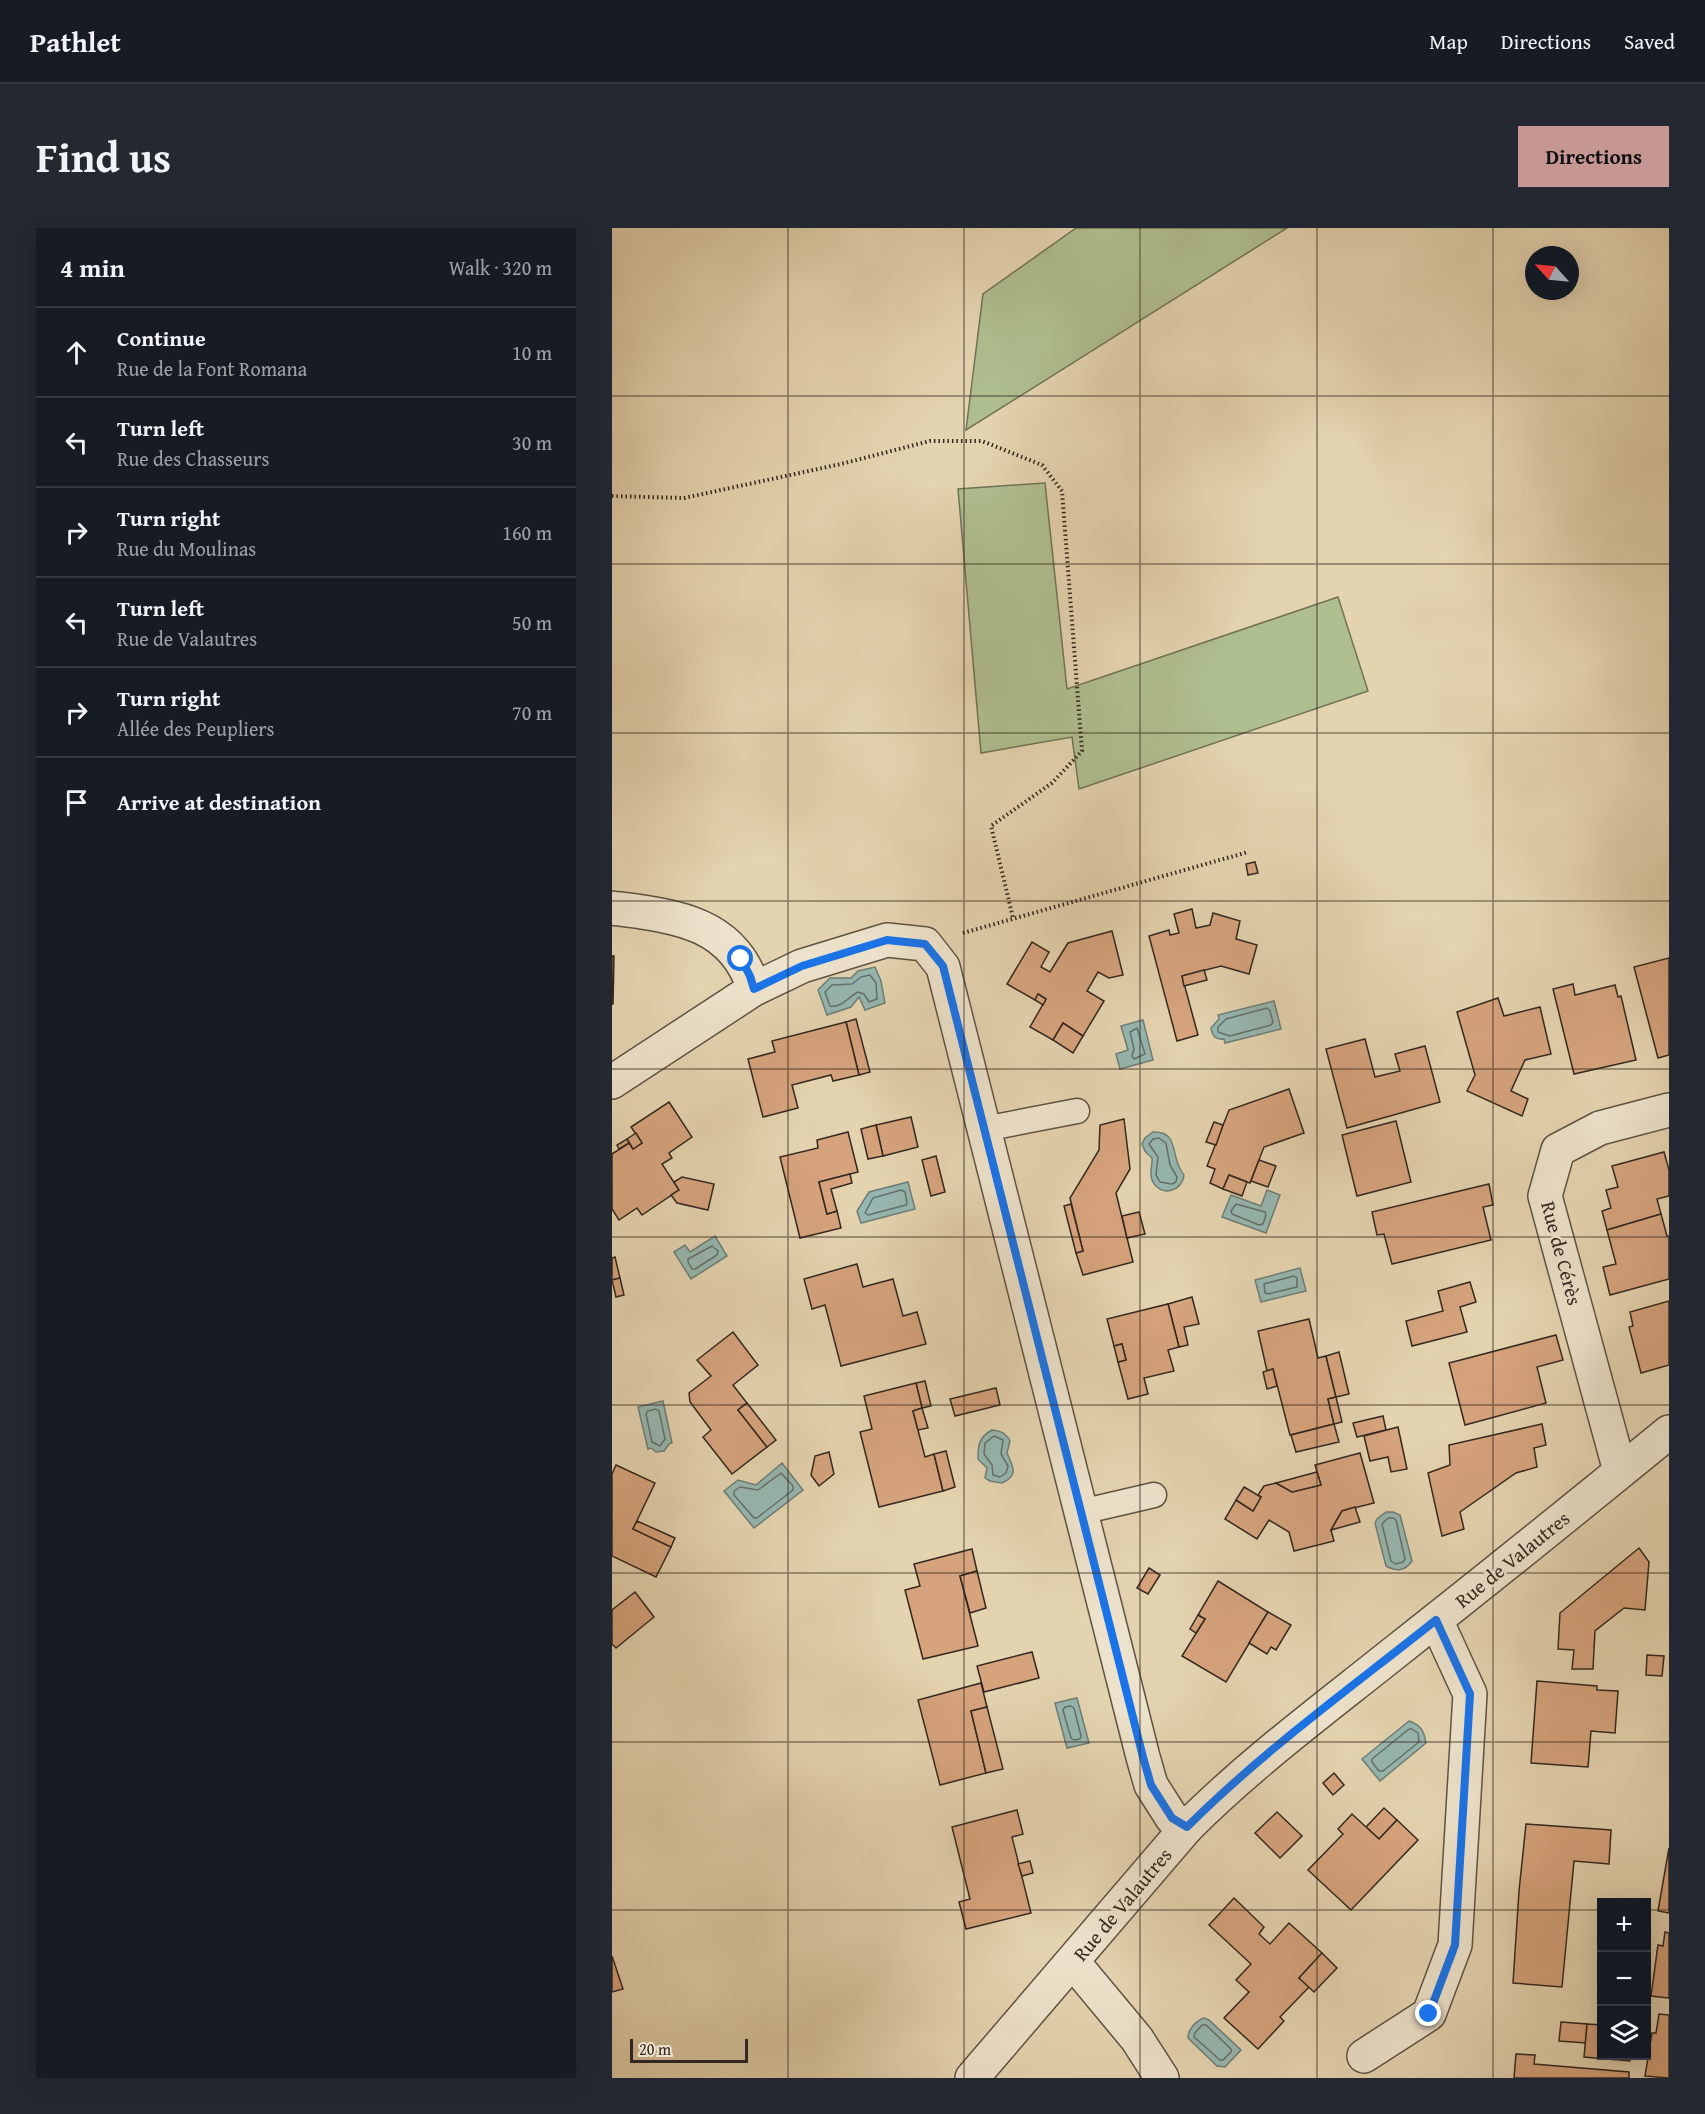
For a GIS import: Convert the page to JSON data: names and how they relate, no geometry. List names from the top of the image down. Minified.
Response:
{"streets":{"street":["Rue de Cérès","Rue de Valautres"]},"crossings":[["Rue de Cérès","Rue de Valautres"]],"scale_bar":"20 m","north":"top left","page":{"header":"Pathlet","nav":["Map","Directions","Saved"],"title":"Find us","buttons":"Directions","heading":["4 min","Walk · 320 m"],"list":[["Continue","Rue de la Font Romana","10 m"],["Turn left","Rue des Chasseurs","30 m"],["Turn right","Rue du Moulinas","160 m"],["Turn left","Rue de Valautres","50 m"],["Turn right","Allée des Peupliers","70 m"],"Arrive at destination"],"map_buttons":["+","−"],"scale":"20 m"}}
